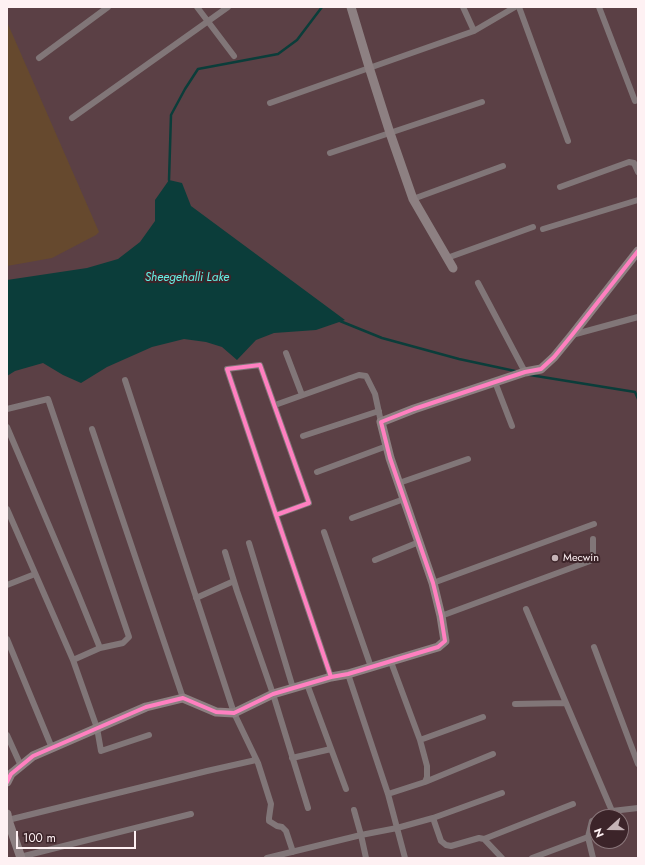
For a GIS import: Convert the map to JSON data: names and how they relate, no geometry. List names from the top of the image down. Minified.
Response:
{"water":["Sheegehalli Lake"],"places":["Mecwin"],"scale_bar":"100 m","north":"left"}
